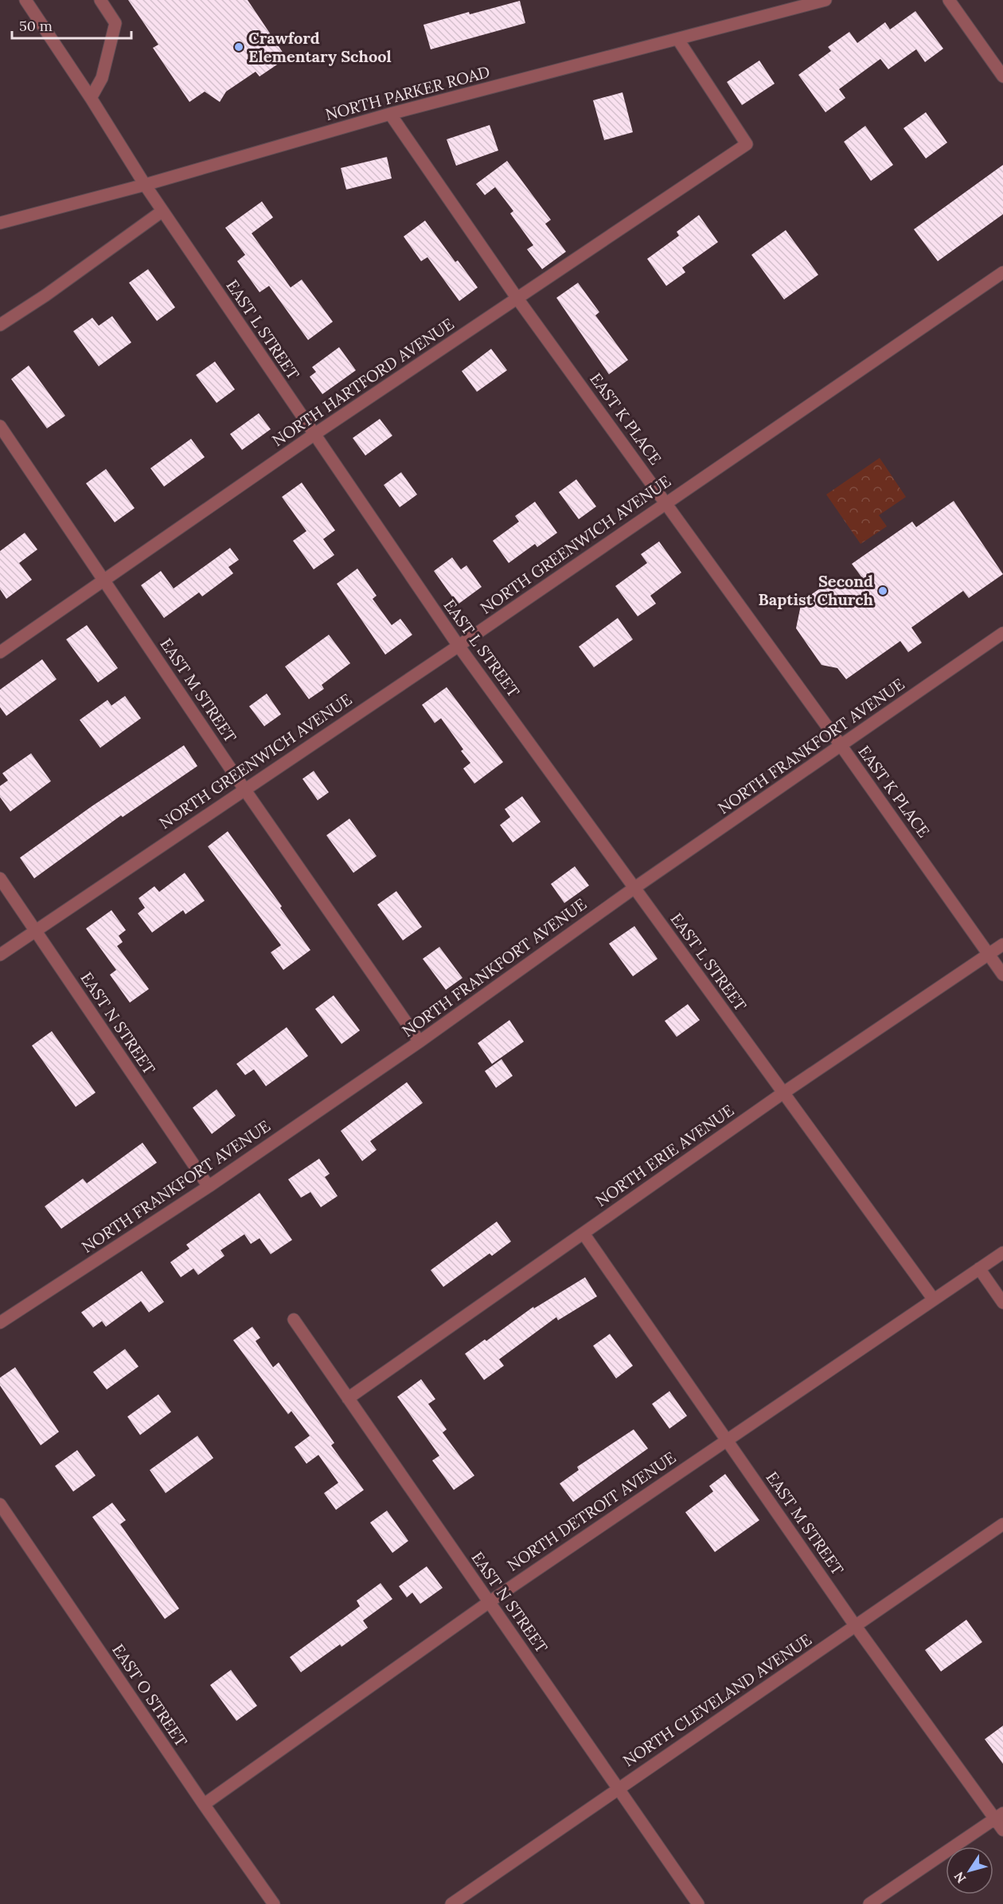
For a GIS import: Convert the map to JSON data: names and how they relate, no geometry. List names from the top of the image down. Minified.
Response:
{"streets":{"street":["NORTH PARKER ROAD","EAST L STREET","NORTH HARTFORD AVENUE","EAST K PLACE","NORTH GREENWICH AVENUE","EAST M STREET","NORTH FRANKFORT AVENUE","EAST N STREET","NORTH ERIE AVENUE","NORTH DETROIT AVENUE","EAST O STREET","NORTH CLEVELAND AVENUE"]},"crossings":[["NORTH PARKER ROAD","EAST L STREET"],["NORTH PARKER ROAD","NORTH HARTFORD AVENUE"],["NORTH PARKER ROAD","EAST K PLACE"],["EAST L STREET","NORTH HARTFORD AVENUE"],["EAST L STREET","NORTH GREENWICH AVENUE"],["EAST L STREET","NORTH FRANKFORT AVENUE"],["EAST L STREET","NORTH ERIE AVENUE"],["EAST L STREET","NORTH DETROIT AVENUE"],["NORTH HARTFORD AVENUE","EAST K PLACE"],["NORTH HARTFORD AVENUE","EAST M STREET"],["EAST K PLACE","NORTH GREENWICH AVENUE"],["EAST K PLACE","NORTH FRANKFORT AVENUE"],["EAST K PLACE","NORTH ERIE AVENUE"],["NORTH GREENWICH AVENUE","EAST M STREET"],["NORTH GREENWICH AVENUE","EAST N STREET"],["EAST M STREET","NORTH FRANKFORT AVENUE"],["EAST M STREET","NORTH ERIE AVENUE"],["EAST M STREET","NORTH DETROIT AVENUE"],["EAST M STREET","NORTH CLEVELAND AVENUE"],["NORTH FRANKFORT AVENUE","EAST N STREET"],["EAST N STREET","NORTH ERIE AVENUE"],["EAST N STREET","NORTH DETROIT AVENUE"],["EAST N STREET","NORTH CLEVELAND AVENUE"],["NORTH DETROIT AVENUE","EAST O STREET"]],"places":["Crawford Elementary School","Second Baptist Church"],"scale_bar":"50 m","north":"bottom left"}
